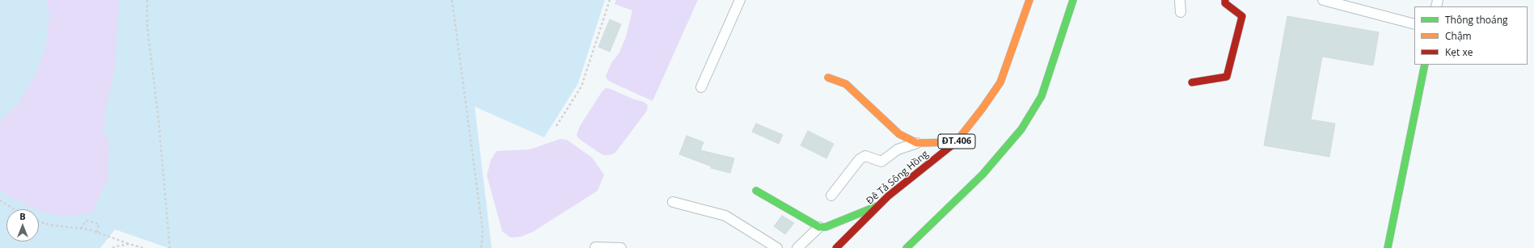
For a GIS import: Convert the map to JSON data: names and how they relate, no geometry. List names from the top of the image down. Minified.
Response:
{"streets":{"street":["ĐT.406","Đê Tả Sông Hồng"]},"legend":["Thông thoáng","Chậm","Kẹt xe"],"north":"top"}
